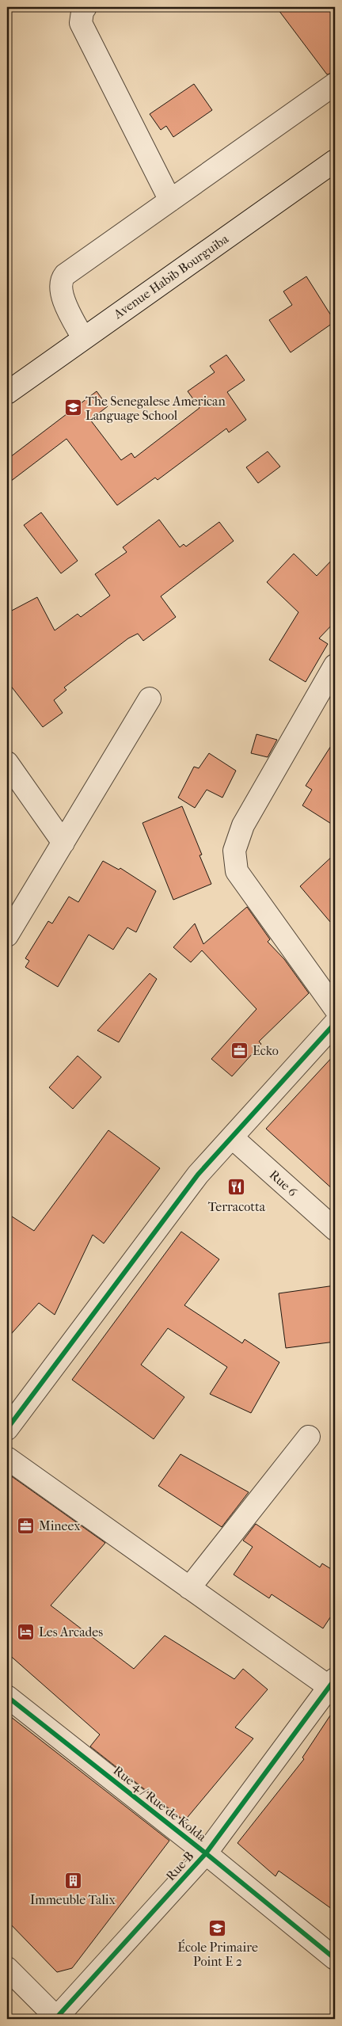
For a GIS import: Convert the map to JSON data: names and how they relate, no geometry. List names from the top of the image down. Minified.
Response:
{"streets":{"street":["Avenue Habib Bourguiba","Rue 6","Rue 4 / Rue de Kolda","Rue-B"]},"crossings":[["Rue 4 / Rue de Kolda","Rue-B"]],"places":{"school or university":["The Senegalese American Language School","École Primaire Point E 2"],"office":["Ecko","Mineex"],"restaurant":["Terracotta"],"hotel":["Les Arcades"],"building":["Immeuble Talix"]}}
